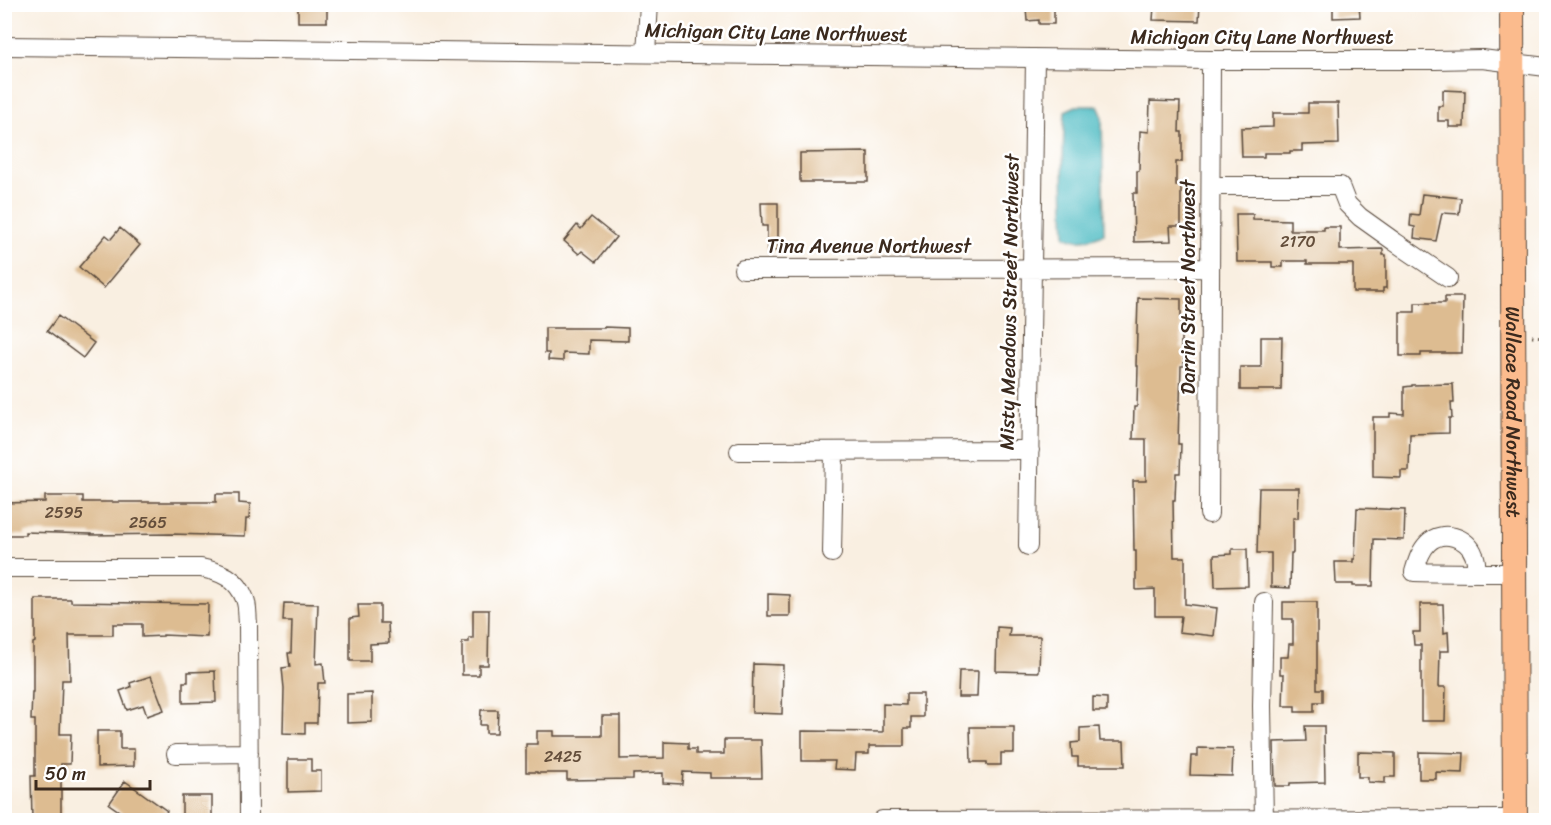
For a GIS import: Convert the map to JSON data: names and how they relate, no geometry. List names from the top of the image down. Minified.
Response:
{"streets":{"main road":["Wallace Road Northwest"],"street":["Michigan City Lane Northwest","Tina Avenue Northwest","Darrin Street Northwest","Misty Meadows Street Northwest"]},"crossings":[["Michigan City Lane Northwest","Darrin Street Northwest"],["Michigan City Lane Northwest","Misty Meadows Street Northwest"],["Michigan City Lane Northwest","Wallace Road Northwest"],["Tina Avenue Northwest","Darrin Street Northwest"],["Tina Avenue Northwest","Misty Meadows Street Northwest"]],"house_numbers":["2170","2595","2565","2425"],"scale_bar":"50 m"}
